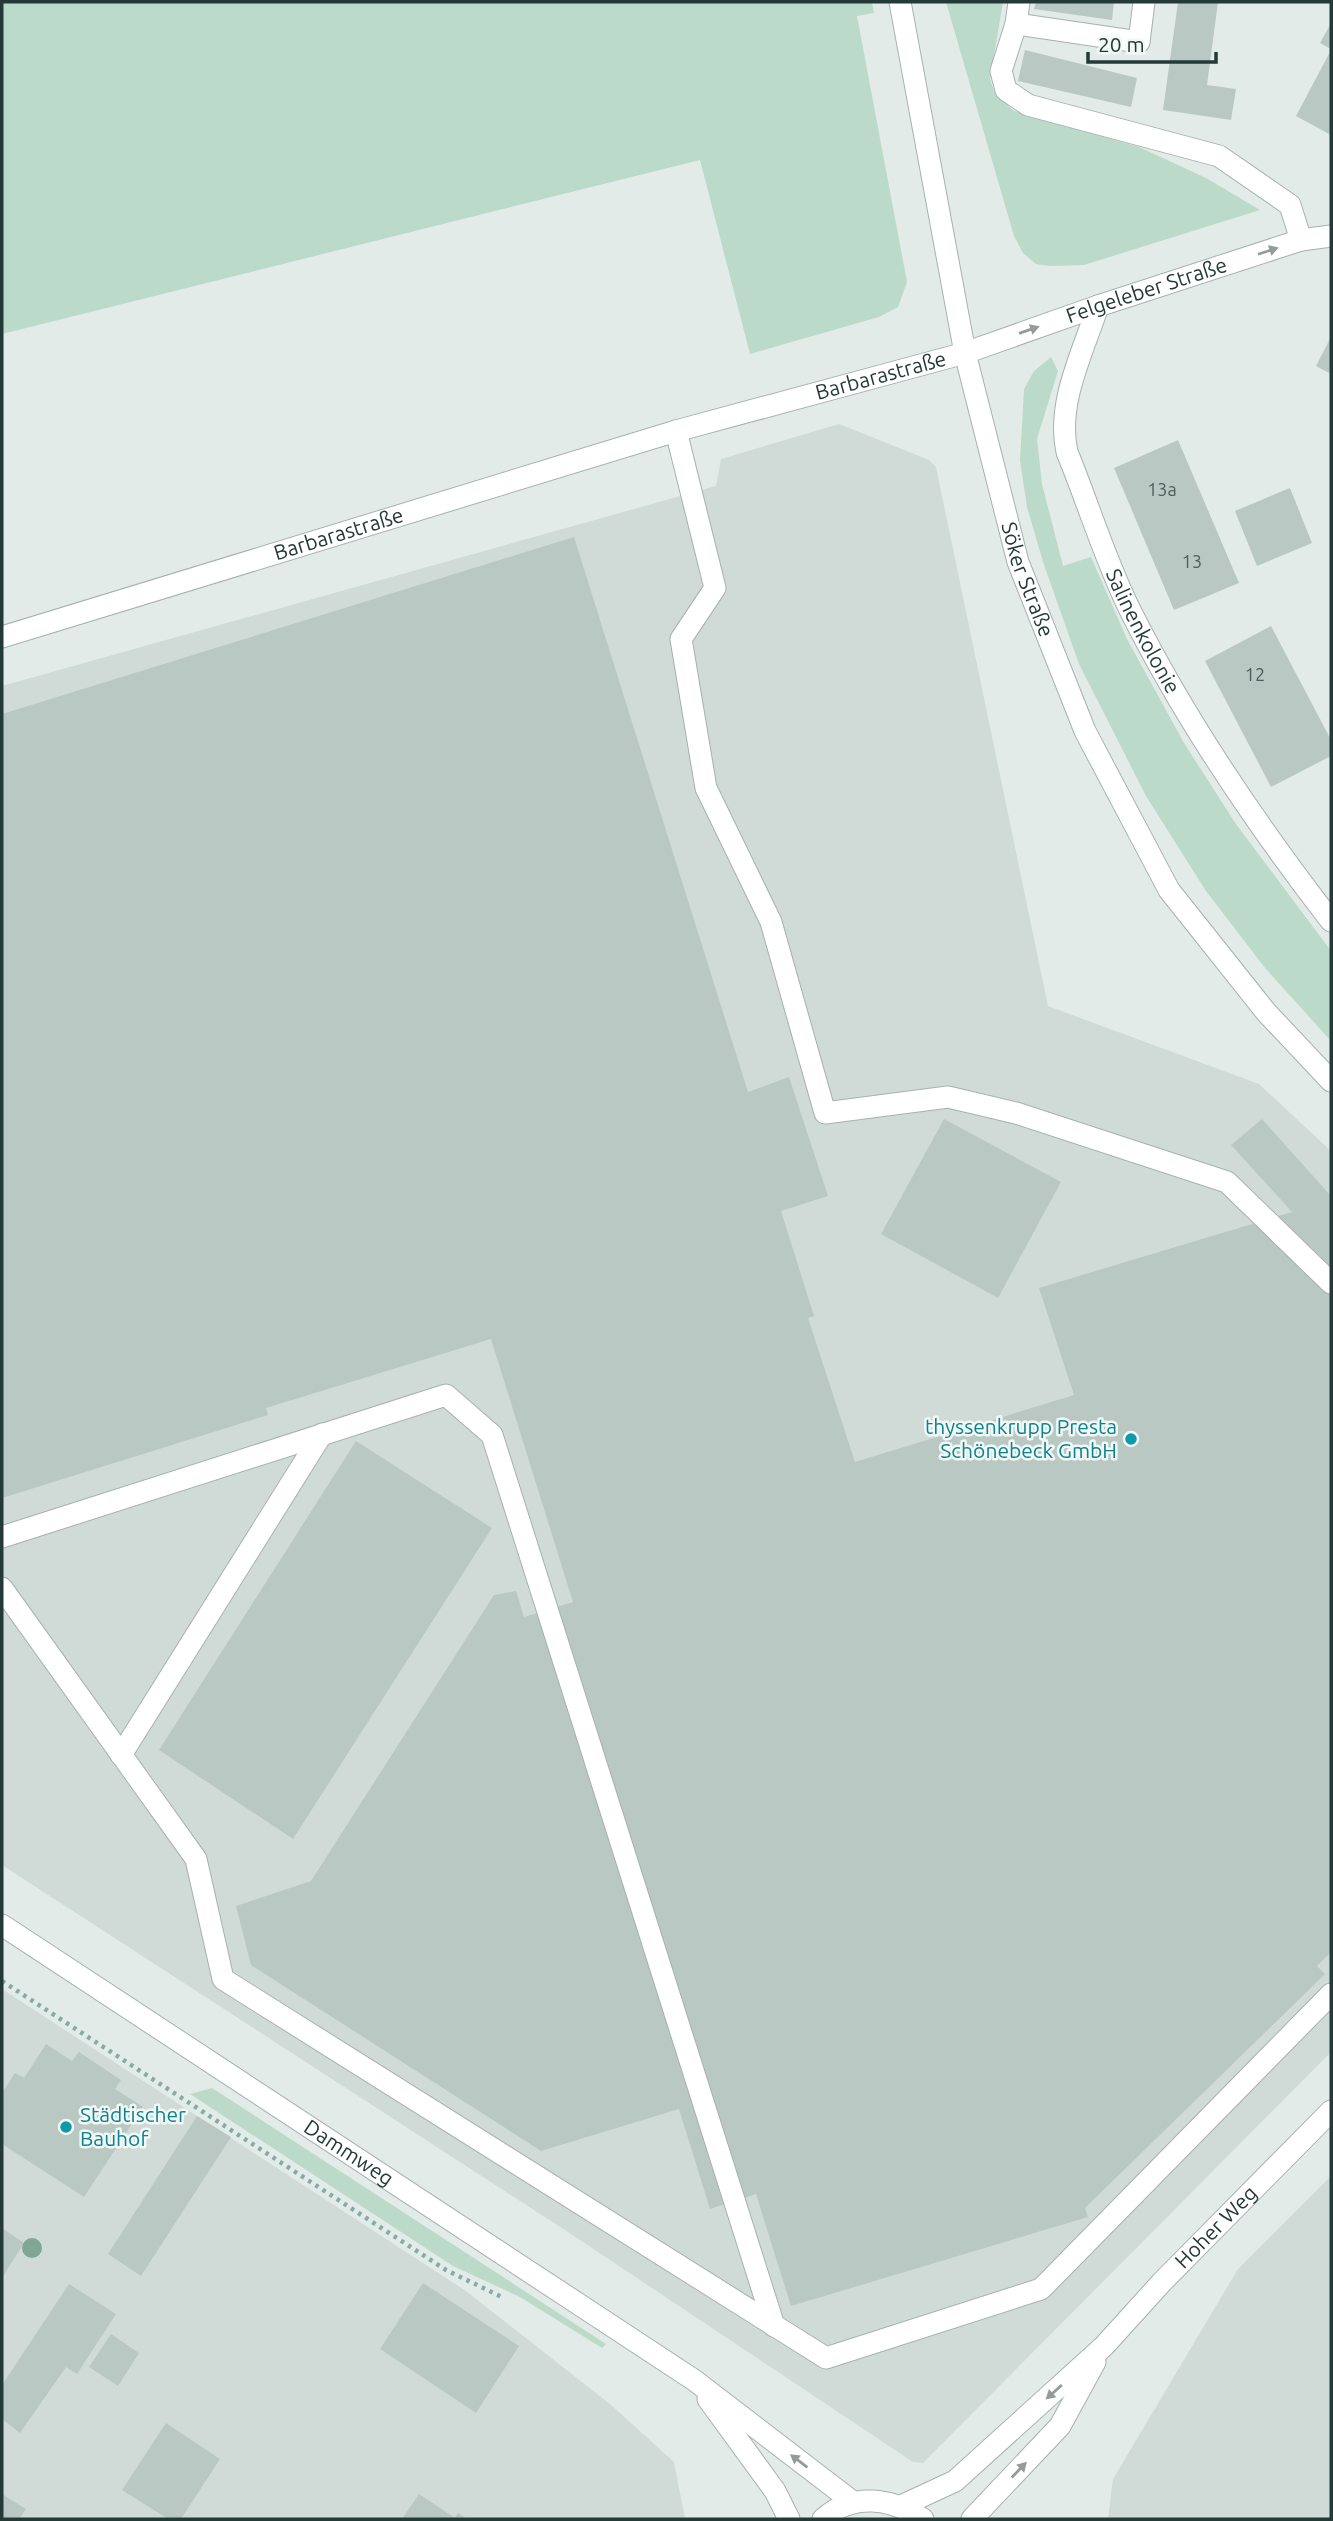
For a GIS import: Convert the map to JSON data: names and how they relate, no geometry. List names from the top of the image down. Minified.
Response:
{"streets":{"street":["Felgeleber Straße","Barbarastraße","Söker Straße","Salinenkolonie","Dammweg","Hoher Weg"]},"crossings":[["Felgeleber Straße","Barbarastraße"],["Felgeleber Straße","Söker Straße"],["Felgeleber Straße","Salinenkolonie"],["Barbarastraße","Söker Straße"]],"one_way":["Felgeleber Straße"],"places":["thyssenkrupp Presta Schönebeck GmbH","Städtischer Bauhof"],"house_numbers":["13a","13","12"],"scale_bar":"20 m"}
